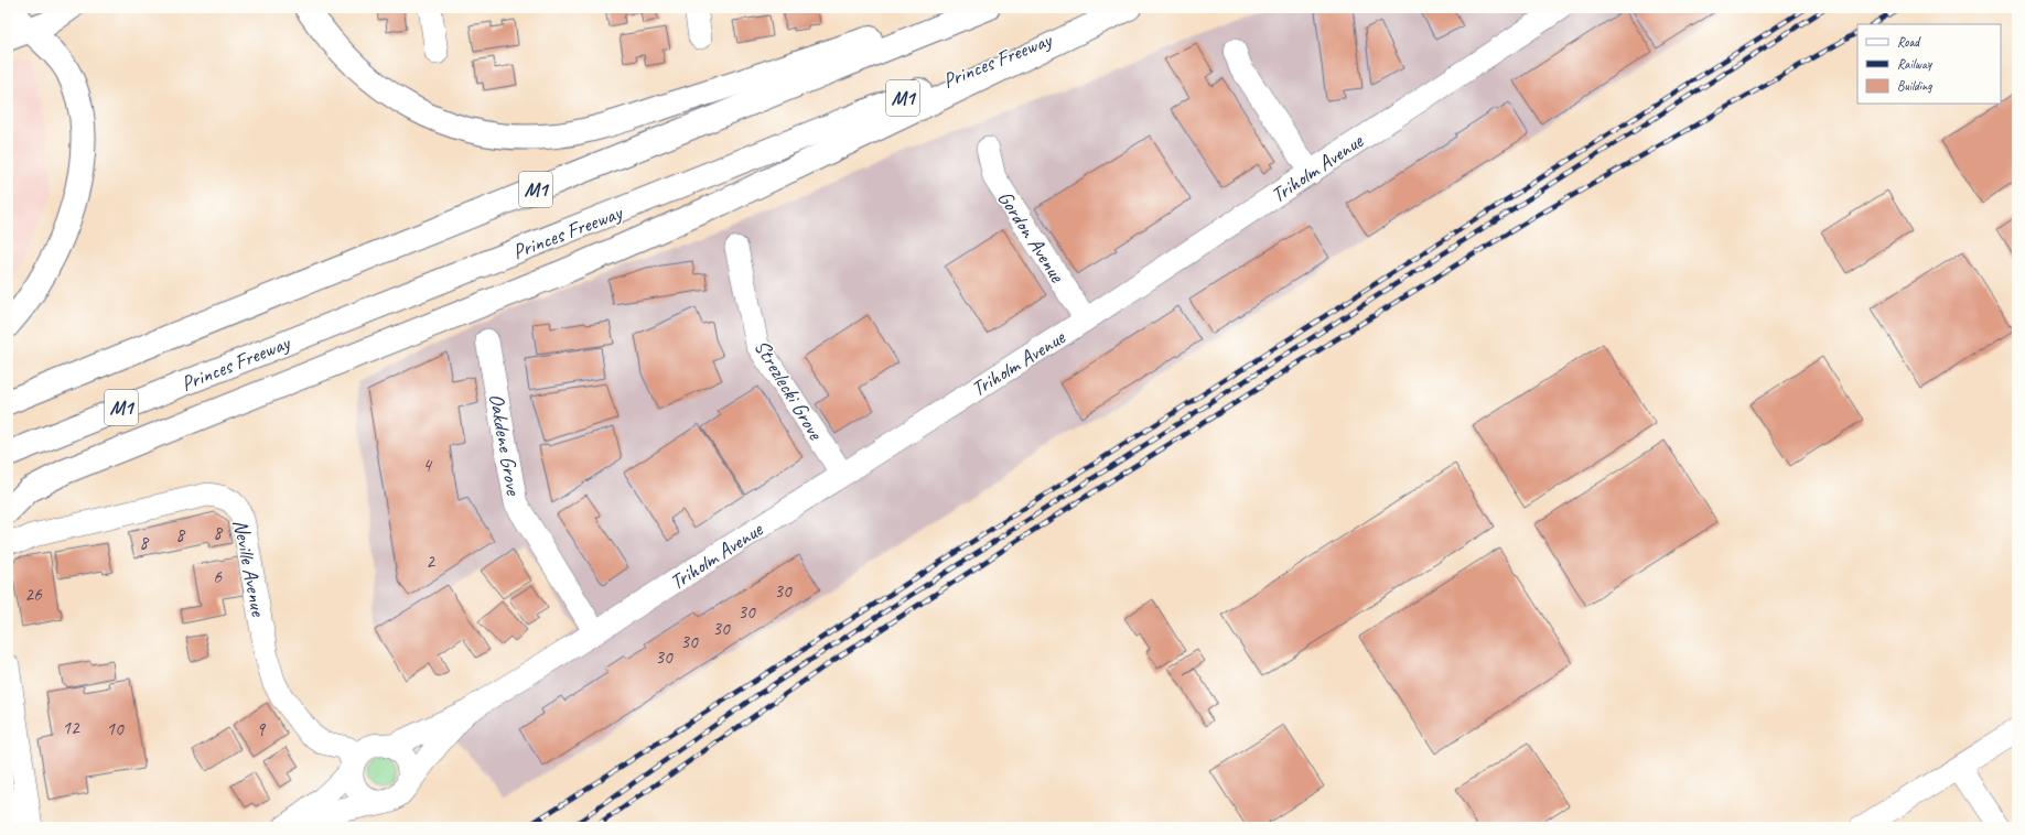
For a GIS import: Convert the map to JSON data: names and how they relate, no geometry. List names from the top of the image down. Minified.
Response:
{"streets":{"main road":["Princes Freeway","M1"],"street":["Triholm Avenue","Gordon Avenue","Strezlecki Grove","Oakdene Grove","Neville Avenue"]},"crossings":[["Triholm Avenue","Gordon Avenue"],["Triholm Avenue","Strezlecki Grove"],["Triholm Avenue","Oakdene Grove"],["Triholm Avenue","Neville Avenue"]],"house_numbers":["4","8","8","8","2","6","30","26","30","30","30","30","12","10","9"],"legend":["Road","Railway","Building"]}
